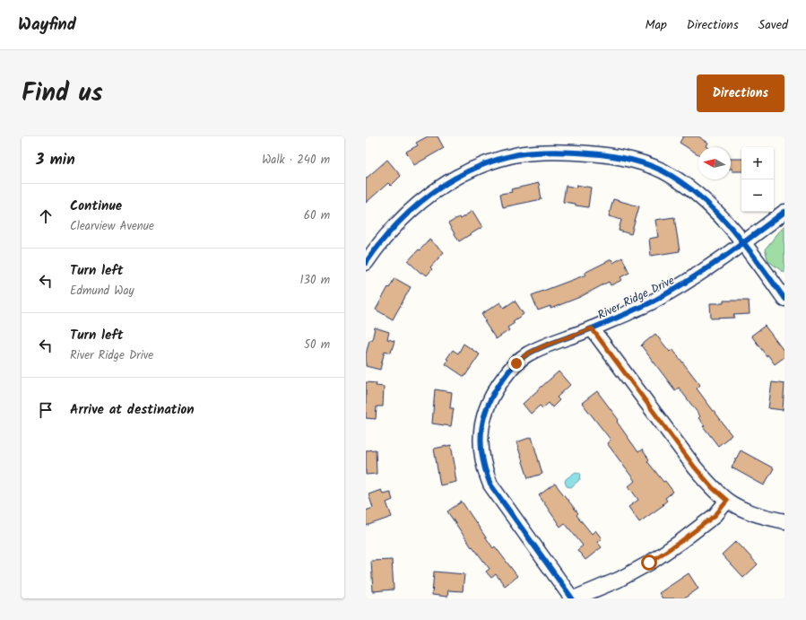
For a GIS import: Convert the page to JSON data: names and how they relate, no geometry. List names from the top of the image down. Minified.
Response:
{"streets":{"street":["River Ridge Drive"]},"north":"left","page":{"header":"Wayfind","nav":["Map","Directions","Saved"],"title":"Find us","buttons":"Directions","heading":["3 min","Walk · 240 m"],"map_buttons":["+","−"],"list":[["Continue","Clearview Avenue","60 m"],["Turn left","Edmund Way","130 m"],["Turn left","River Ridge Drive","50 m"],"Arrive at destination"]}}
